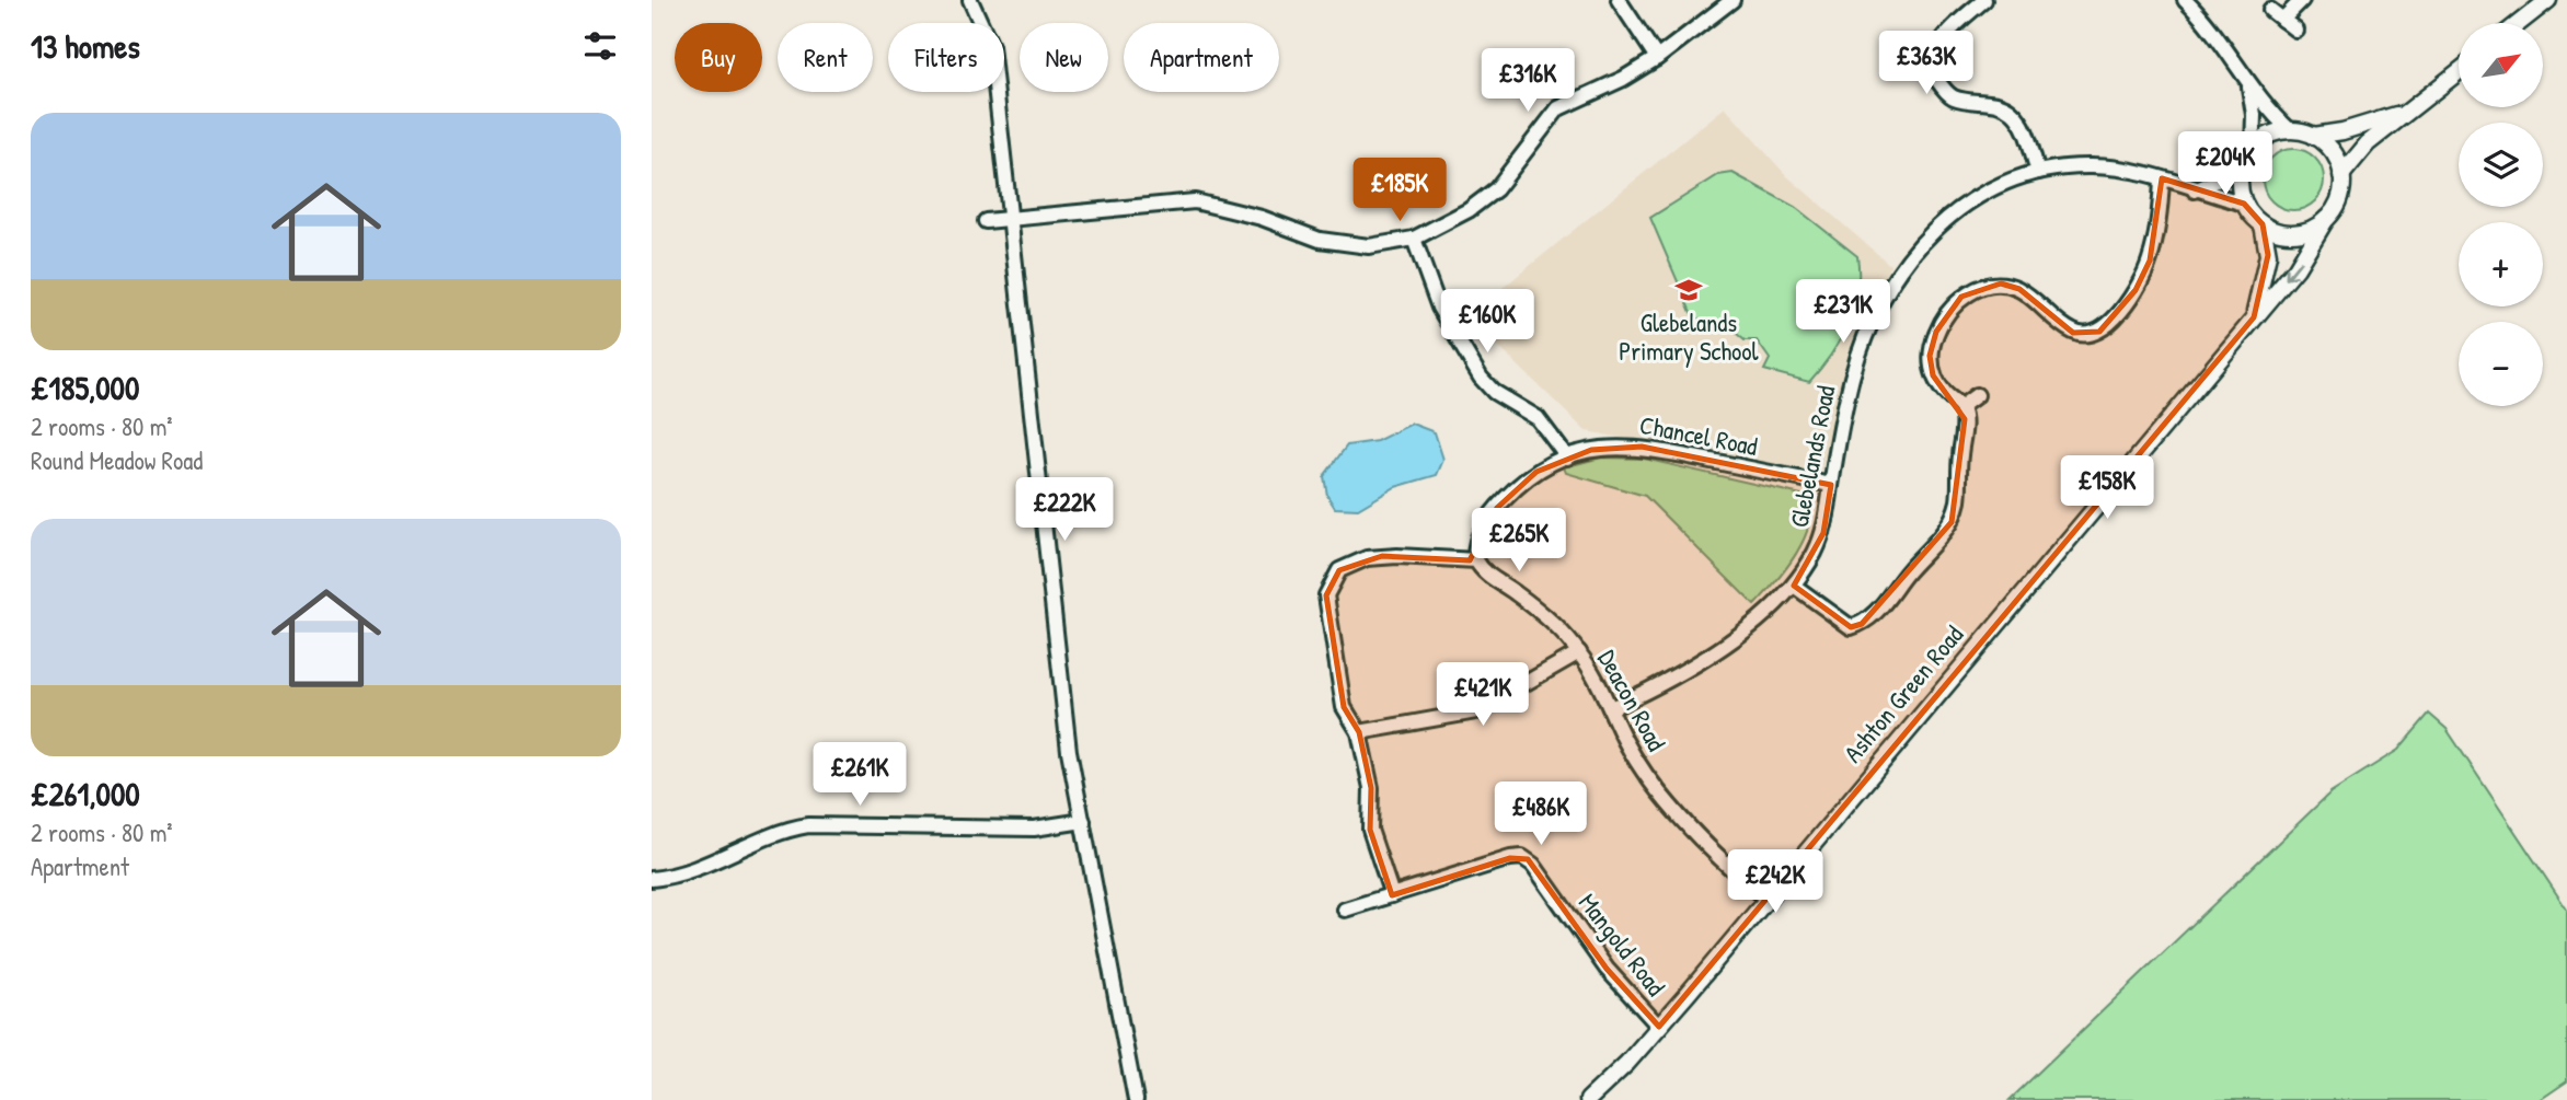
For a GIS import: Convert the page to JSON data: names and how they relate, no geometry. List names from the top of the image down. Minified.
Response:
{"streets":{"street":["Chancel Road","Glebelands Road","Ashton Green Road","Deacon Road","Mangold Road"]},"crossings":[["Chancel Road","Glebelands Road"],["Chancel Road","Deacon Road"],["Glebelands Road","Ashton Green Road"],["Glebelands Road","Deacon Road"],["Ashton Green Road","Deacon Road"],["Ashton Green Road","Mangold Road"]],"places":{"school or university":["Glebelands Primary School"]},"north":"top right","page":{"heading":"13 homes","map_buttons":["+","−"],"chip":["Buy","Rent","Filters","New","Apartment"],"price":["£363K","£316K","£204K","£185K","£231K","£160K","£158K","£222K","£265K","£421K","£261K","£486K","£242K"],"list":[{"name":"£185,000","note":"2 rooms · 80 m² · Round Meadow Road"},{"name":"£261,000","note":"2 rooms · 80 m² · Apartment"}]}}
